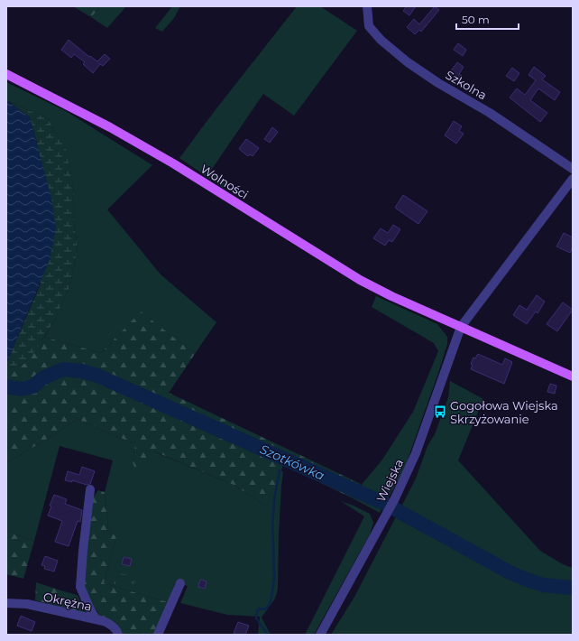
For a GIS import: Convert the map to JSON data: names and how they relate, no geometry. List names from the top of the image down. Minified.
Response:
{"streets":{"main road":["Wolności"],"street":["Szkolna","Wiejska","Okrężna"]},"crossings":[["Wolności","Wiejska"]],"water":["Szotkówka"],"places":{"bus stop":["Gogołowa Wiejska Skrzyżowanie"]},"scale_bar":"50 m"}
